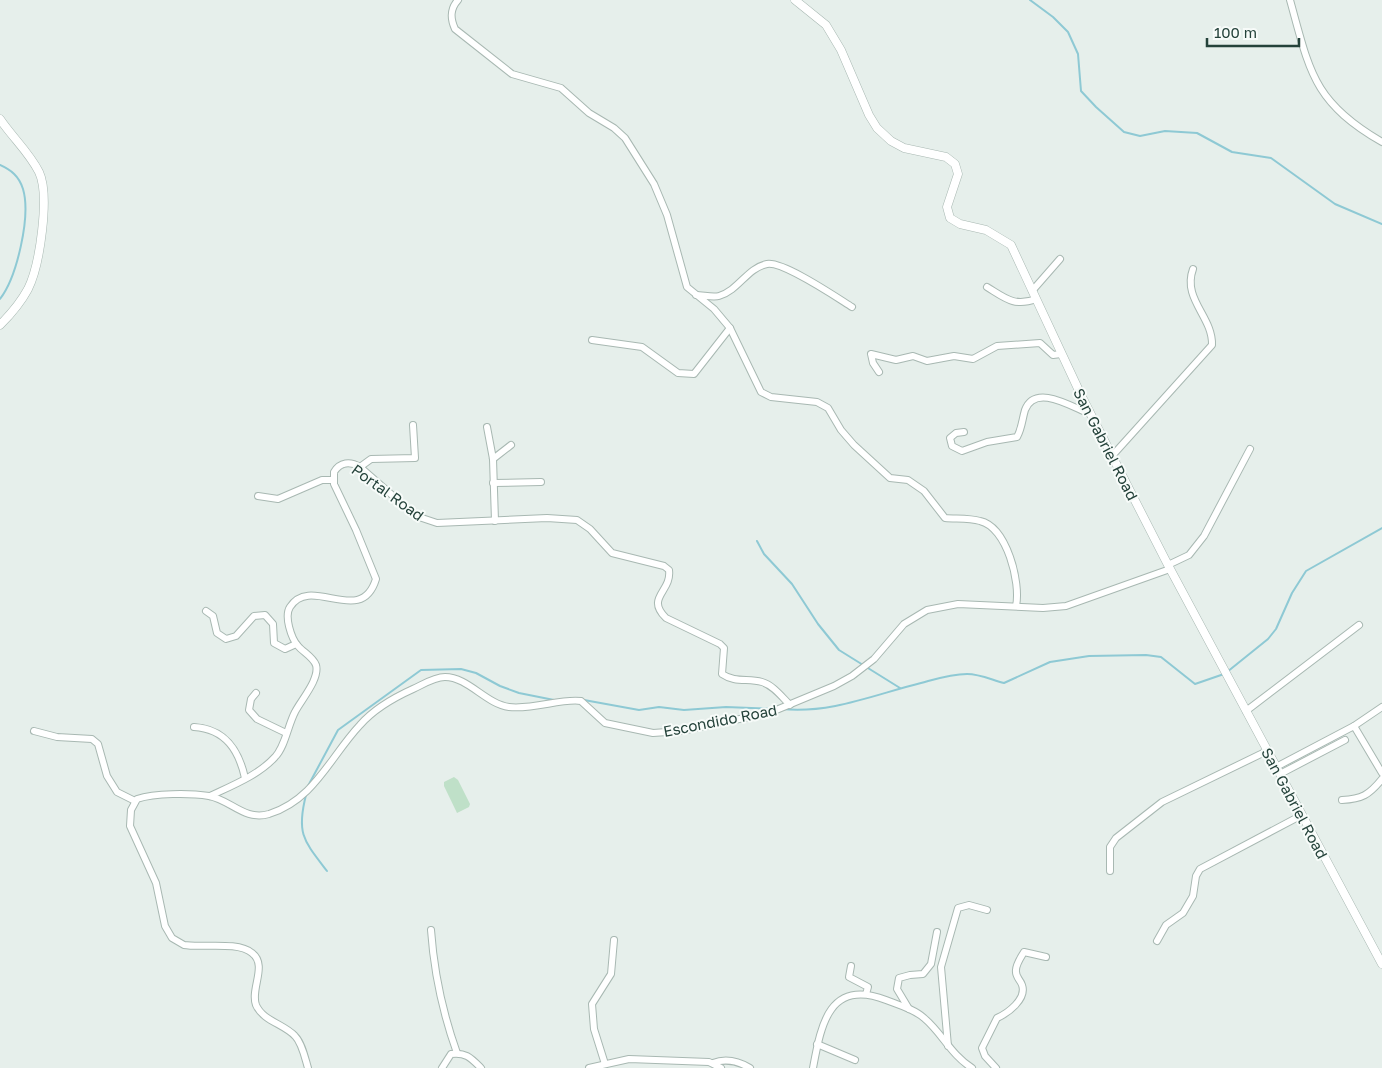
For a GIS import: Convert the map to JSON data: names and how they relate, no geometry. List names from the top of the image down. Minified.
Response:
{"streets":{"street":["San Gabriel Road","Portal Road","Escondido Road"]},"crossings":[["San Gabriel Road","Escondido Road"],["Portal Road","Escondido Road"]],"scale_bar":"100 m"}
